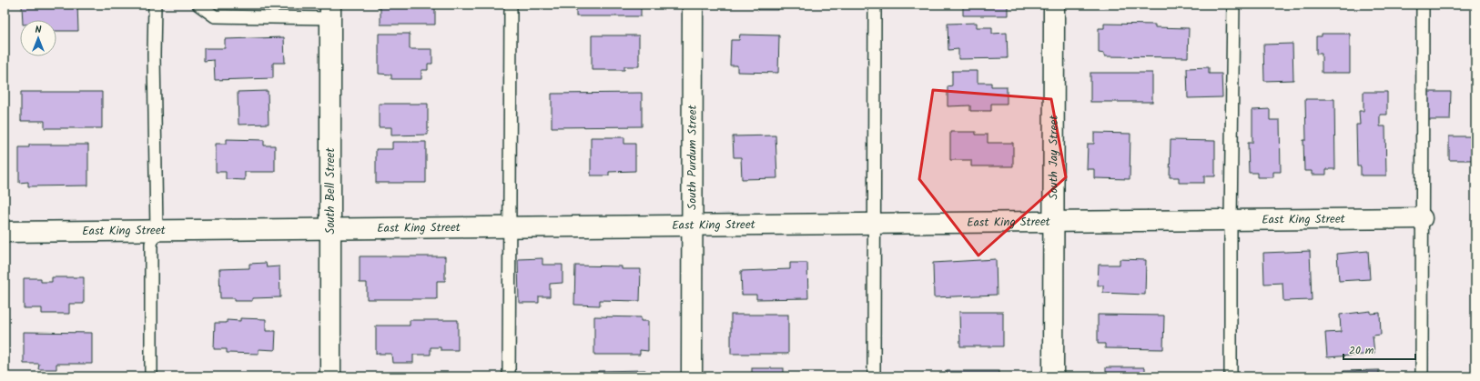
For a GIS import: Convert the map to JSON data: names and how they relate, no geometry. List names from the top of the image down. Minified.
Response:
{"streets":{"street":["South Purdum Street","South Jay Street","South Bell Street","East King Street"]},"crossings":[["South Purdum Street","East King Street"],["South Jay Street","East King Street"],["South Bell Street","East King Street"]],"scale_bar":"20 m","north":"top"}
